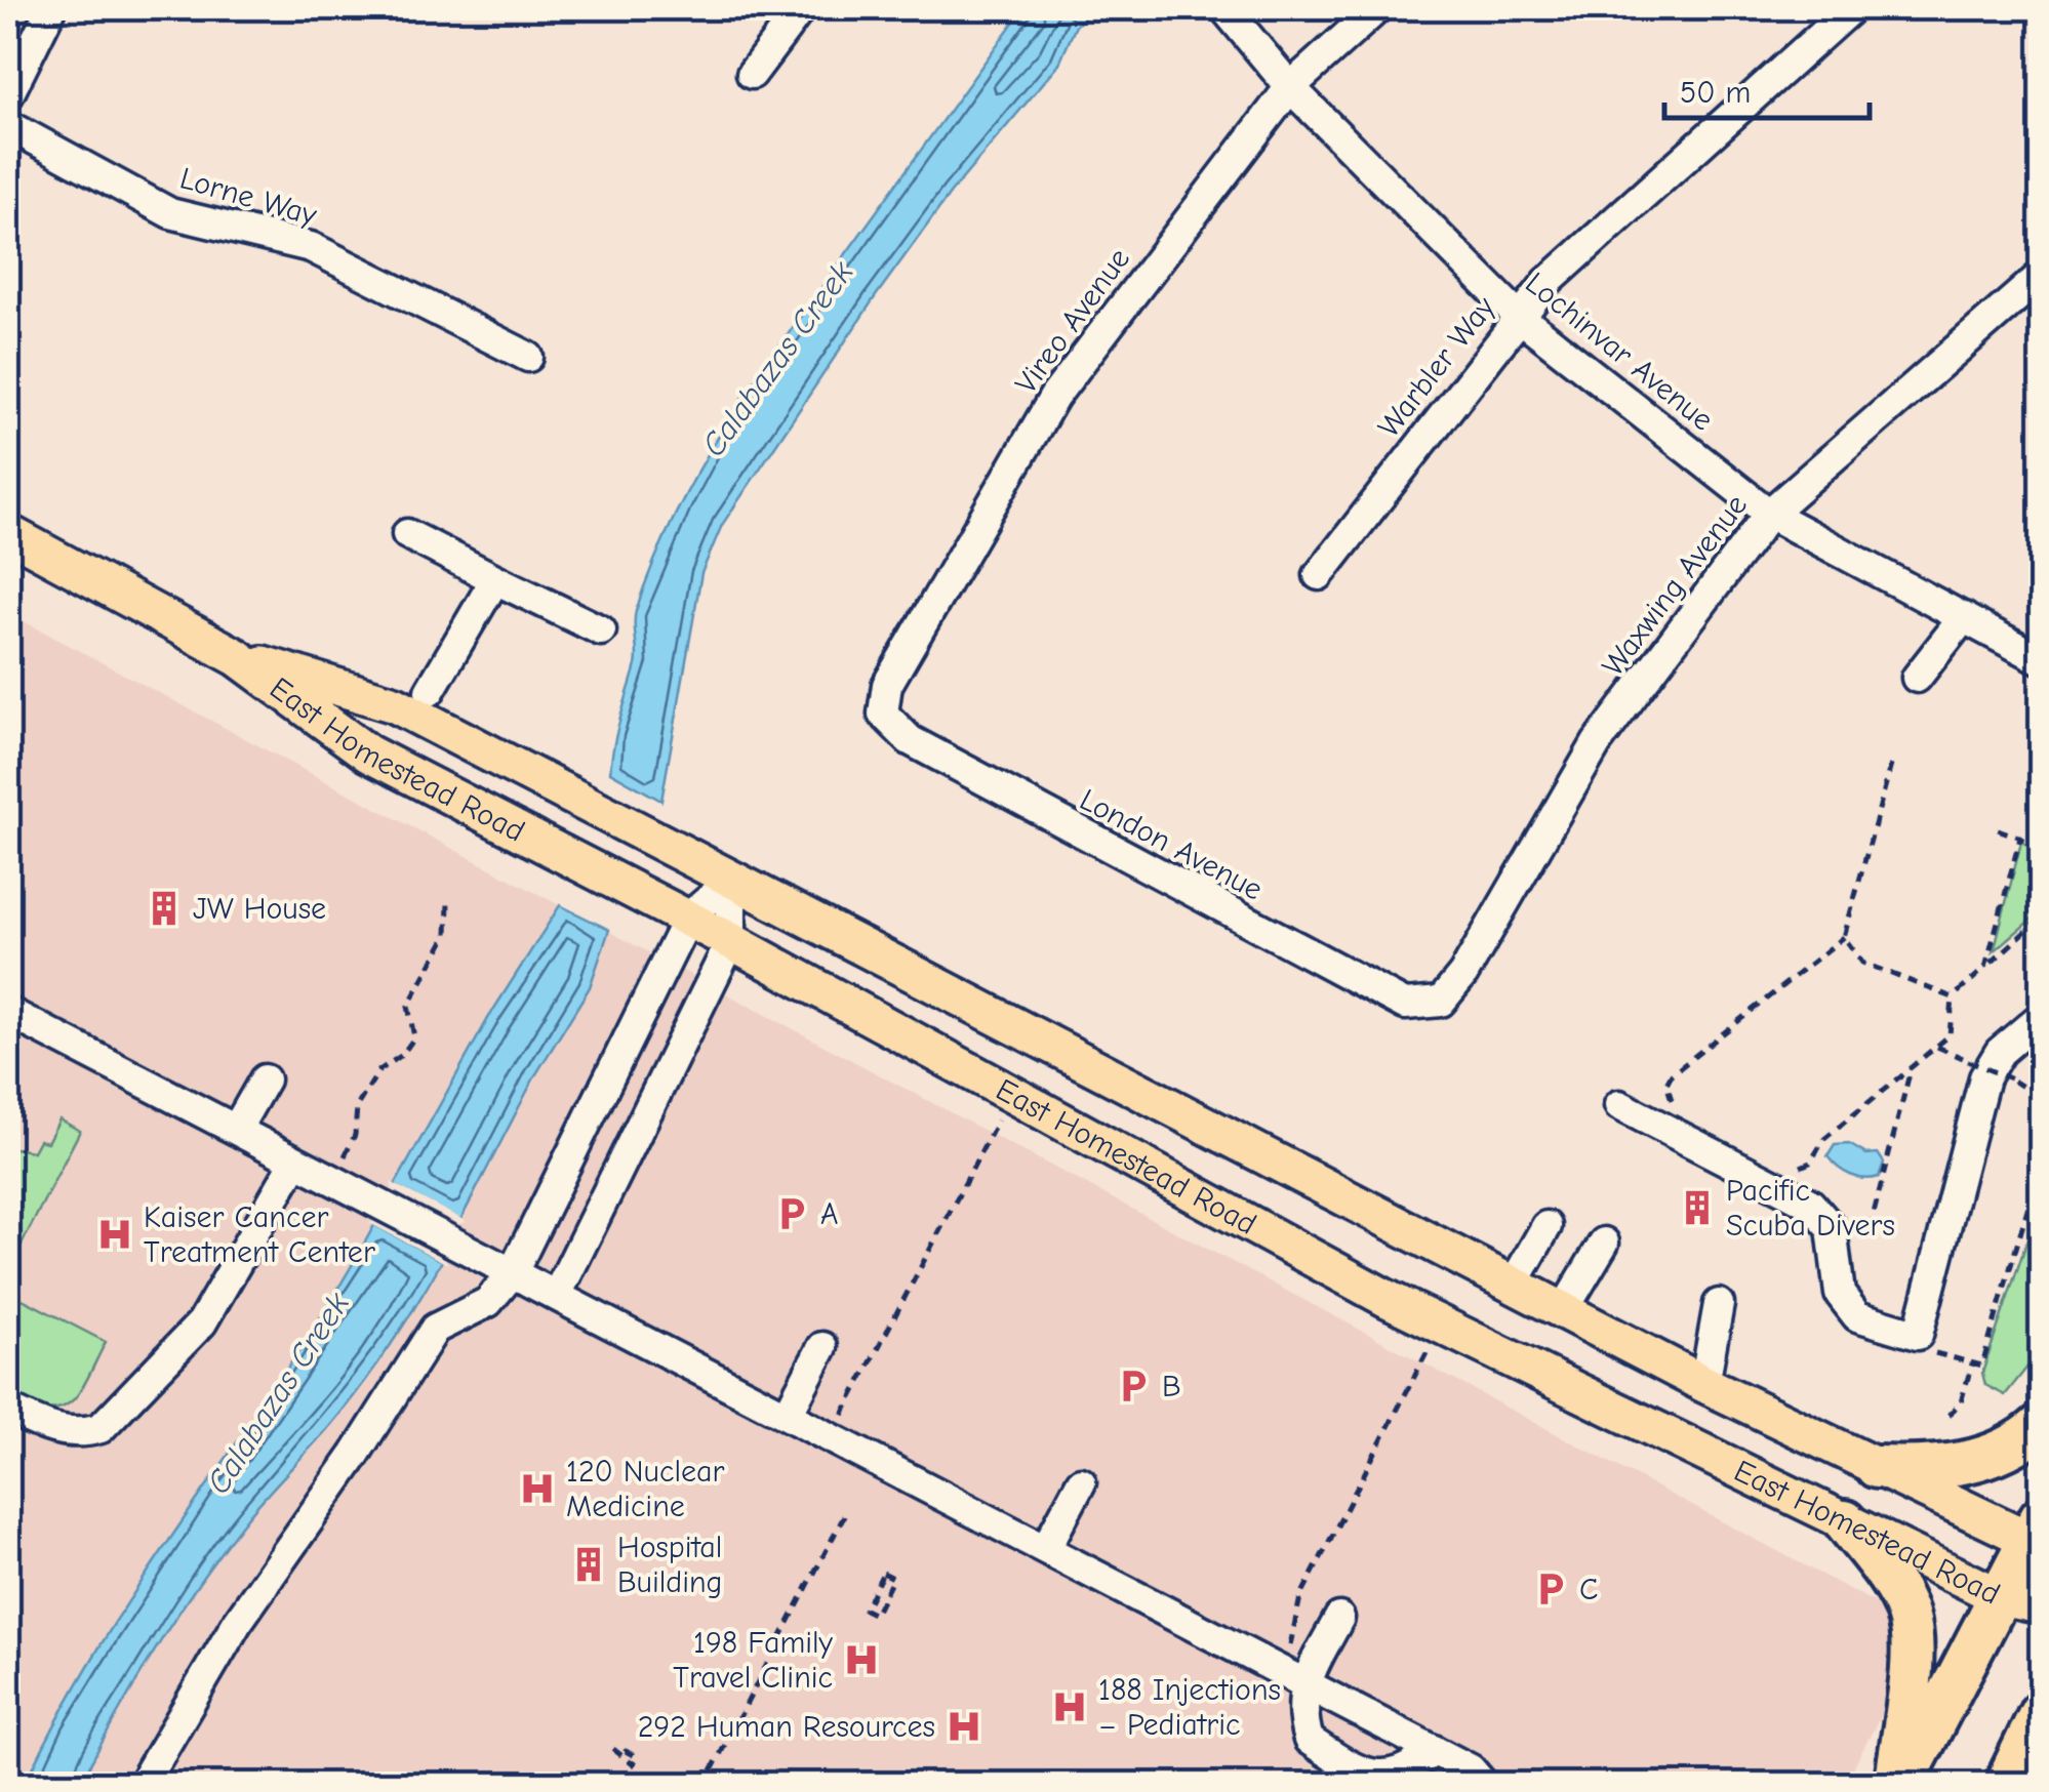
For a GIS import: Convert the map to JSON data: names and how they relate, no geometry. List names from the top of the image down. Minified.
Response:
{"streets":{"main road":["East Homestead Road"],"street":["Lorne Way","Vireo Avenue","Lochinvar Avenue","Warbler Way","Waxwing Avenue","London Avenue"]},"crossings":[["Vireo Avenue","Lochinvar Avenue"],["Vireo Avenue","London Avenue"],["Lochinvar Avenue","Warbler Way"],["Lochinvar Avenue","Waxwing Avenue"],["Waxwing Avenue","London Avenue"]],"water":["Calabazas Creek"],"places":{"building":["JW House","Pacific Scuba Divers","Hospital Building"],"parking":["A","B","C"],"hospital":["Kaiser Cancer Treatment Center","120 Nuclear Medicine","198 Family Travel Clinic","188 Injections – Pediatric","292 Human Resources"]},"scale_bar":"50 m"}
